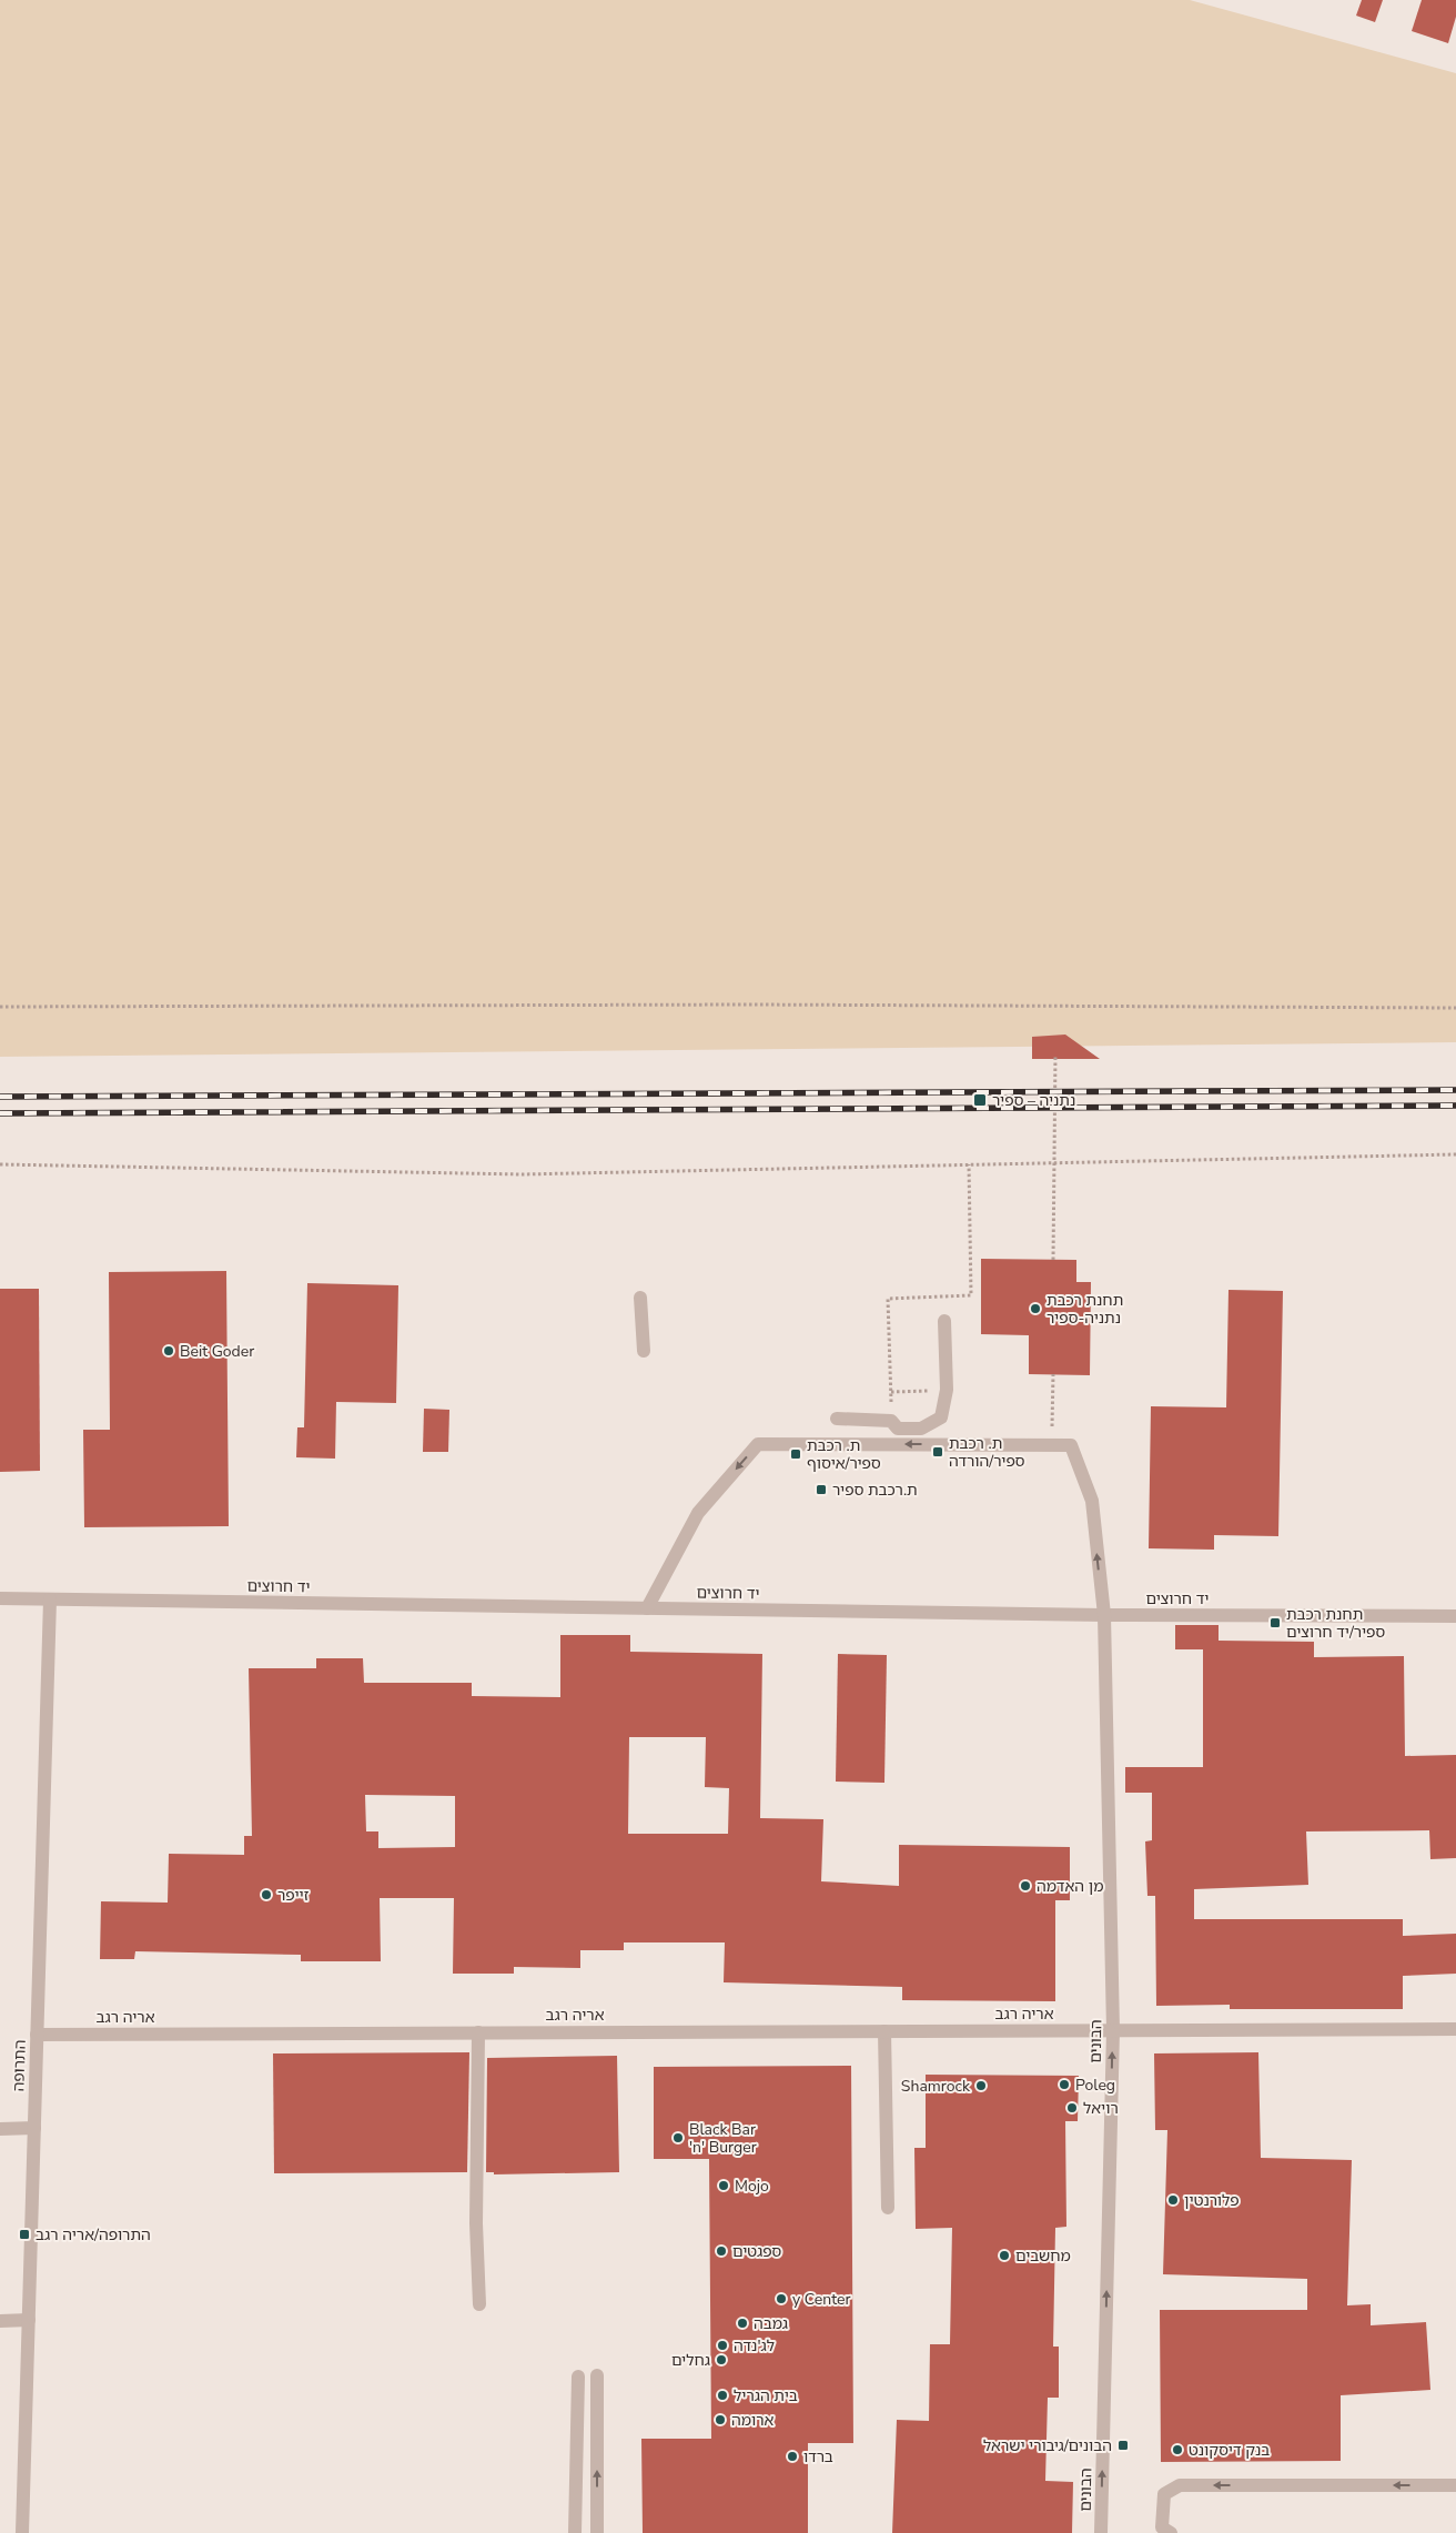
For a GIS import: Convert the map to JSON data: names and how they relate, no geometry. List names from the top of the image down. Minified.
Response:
{"streets":{"street":["יד חרוצים","אריה רגב","הבונים","התרופה"]},"crossings":[["יד חרוצים","הבונים"],["יד חרוצים","התרופה"],["אריה רגב","הבונים"],["אריה רגב","התרופה"]],"one_way":["הבונים"],"places":{"transit":["נתניה – ספיר","ת. רכבת ספיר/הורדה","ת. רכבת ספיר/איסוף","ת.רכבת ספיר","תחנת רכבת ספיר/יד חרוצים","התרופה/אריה רגב","הבונים/גיבורי ישראל"],"other":["תחנת רכבת נתניה-ספיר","Beit Goder","מן האדמה","זייפר","Poleg","Shamrock","רויאל","Black Bar 'n' Burger","Mojo","פלורנטין","ספגטים","מחשבים","y Center","גמבה","לג'נדה","גחלים","בית הגריל","ארומה","בנק דיסקונט","ברדו"]}}
